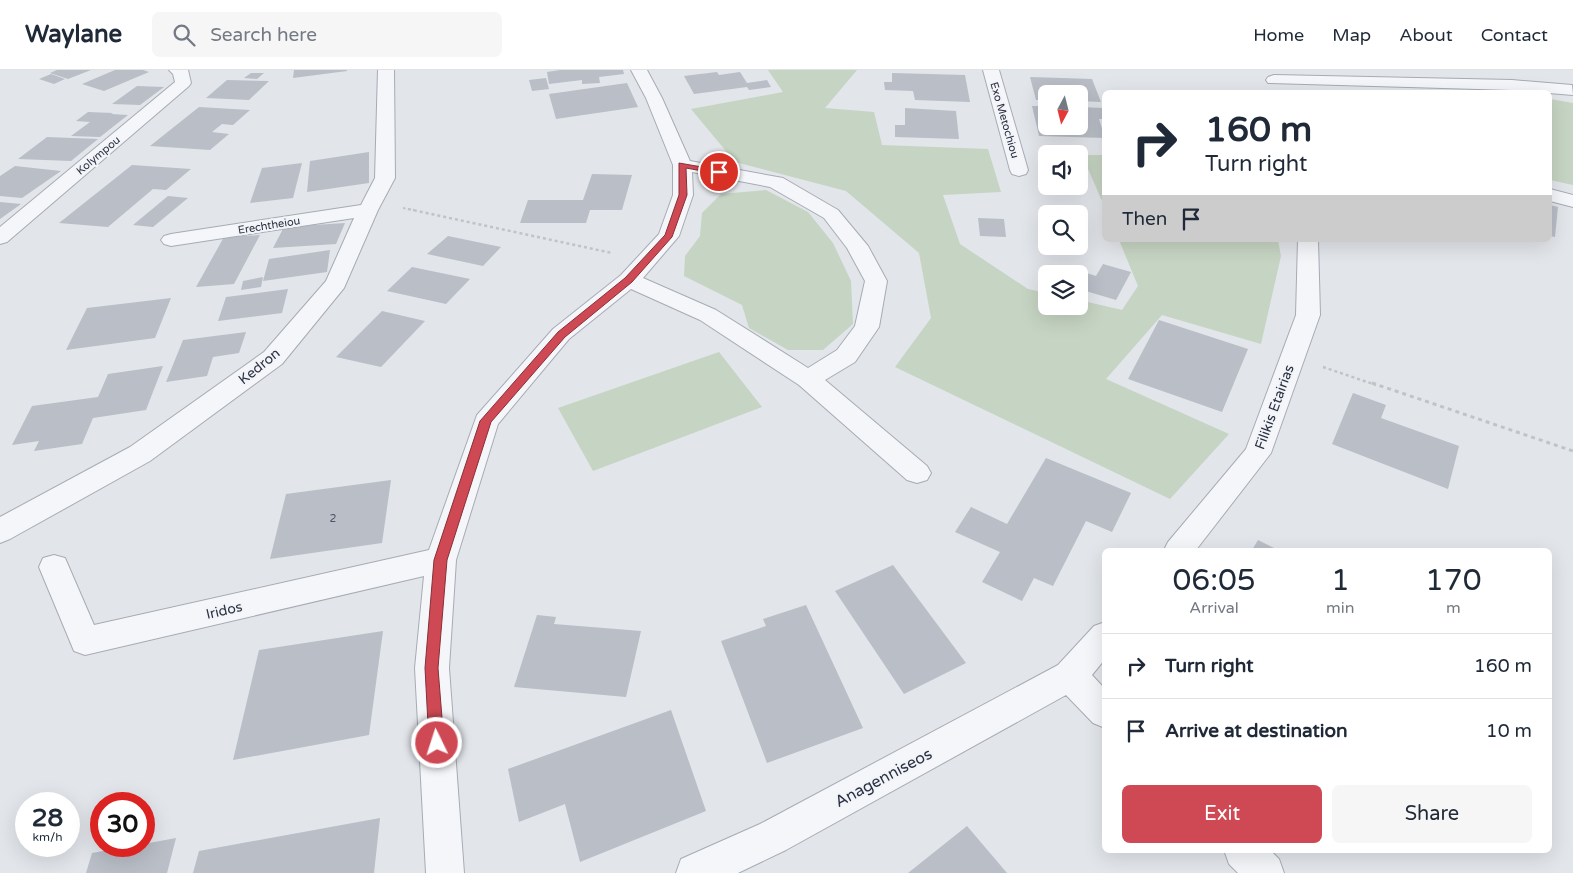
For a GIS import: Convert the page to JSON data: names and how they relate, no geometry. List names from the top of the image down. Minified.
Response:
{"streets":{"street":["Exo Metochiou","Kolympou","Erechtheiou","Kedron","Filikis Etairias","Iridos","Anagenniseos"]},"crossings":[["Erechtheiou","Kedron"]],"house_numbers":["2"],"north":"bottom","page":{"header":"Waylane","search":"Search here","nav":["Home","Map","About","Contact"],"turn":["160 m","Turn right"],"then":"Then","eta":["06:05","Arrival","1","min","170","m"],"list":[{"name":"Turn right","value":"160 m"},{"name":"Arrive at destination","value":"10 m"}],"buttons":["Exit","Share"],"speed":"28 km/h","limit":"30"}}
